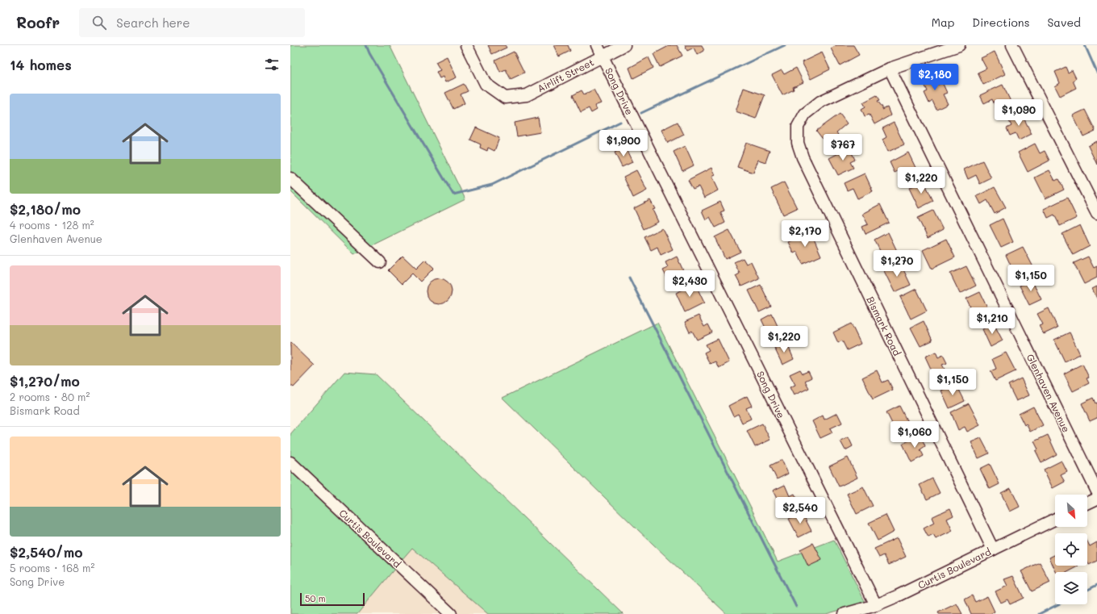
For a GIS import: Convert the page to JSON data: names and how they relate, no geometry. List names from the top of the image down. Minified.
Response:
{"streets":{"street":["Airlift Street","Song Drive","Bismark Road","Glenhaven Avenue","Curtis Boulevard"]},"crossings":[["Airlift Street","Song Drive"],["Song Drive","Curtis Boulevard"],["Bismark Road","Glenhaven Avenue"],["Bismark Road","Curtis Boulevard"]],"scale_bar":"50 m","north":"bottom right","page":{"header":"Roofr","search":"Search here","nav":["Map","Directions","Saved"],"heading":"14 homes","price":["$2,180","$1,090","$1,900","$767","$1,220","$2,170","$1,270","$1,150","$2,430","$1,210","$1,220","$1,150","$1,060","$2,540"],"list":[{"name":"$2,180/mo","note":"4 rooms · 128 m² · Glenhaven Avenue"},{"name":"$1,270/mo","note":"2 rooms · 80 m² · Bismark Road"},{"name":"$2,540/mo","note":"5 rooms · 168 m² · Song Drive"}],"scale":"50 m"}}
